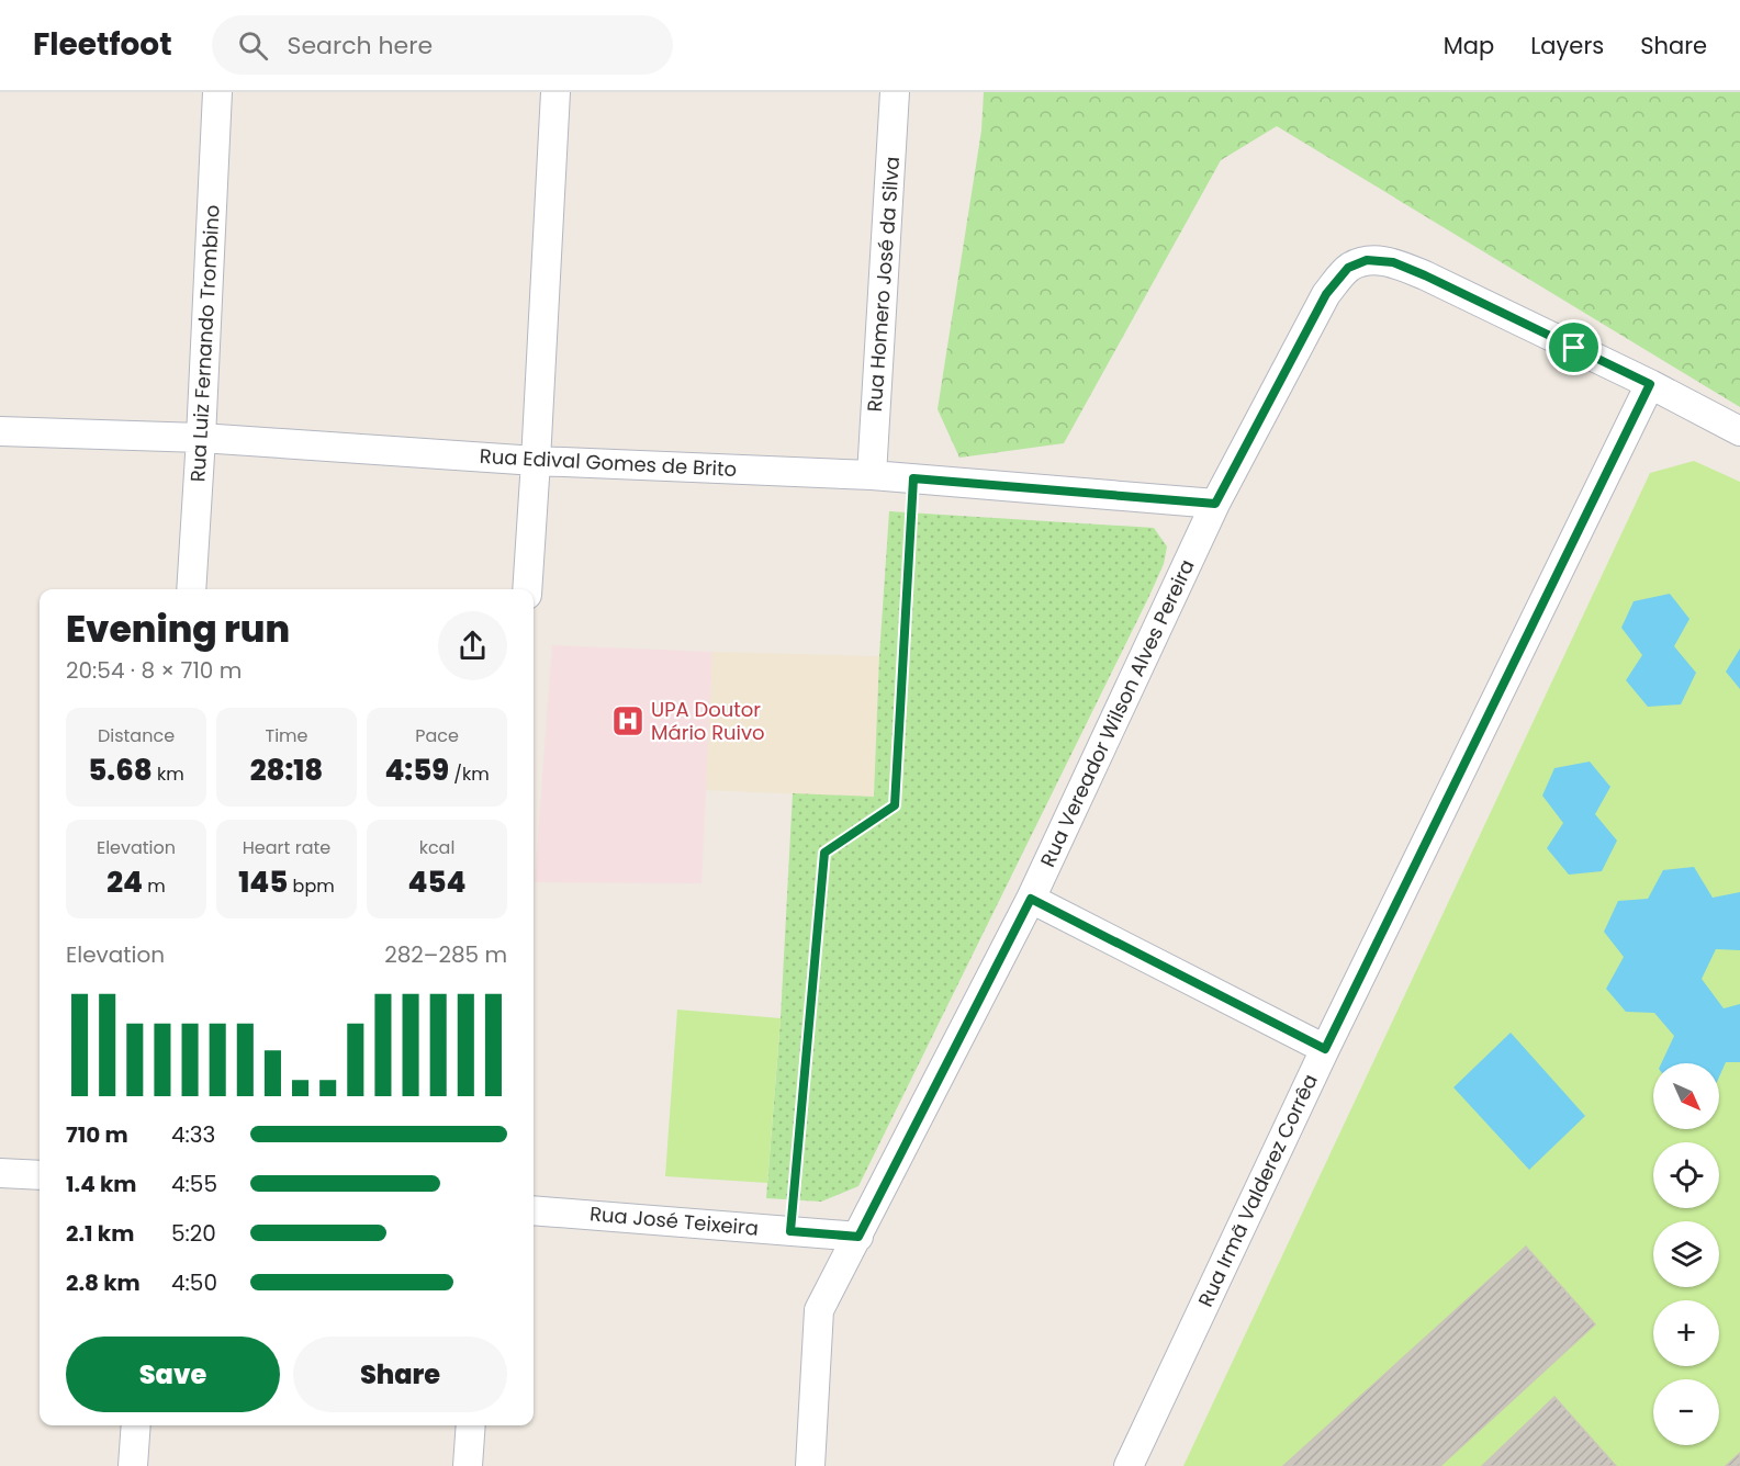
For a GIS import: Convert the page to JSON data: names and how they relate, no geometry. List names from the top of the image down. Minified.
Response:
{"streets":{"street":["Rua Homero José da Silva","Rua Luiz Fernando Trombino","Rua Edival Gomes de Brito","Rua Vereador Wilson Alves Pereira","Rua Irmã Valderez Corrêa","Rua José Teixeira"]},"crossings":[["Rua Homero José da Silva","Rua Edival Gomes de Brito"],["Rua Luiz Fernando Trombino","Rua Edival Gomes de Brito"],["Rua Edival Gomes de Brito","Rua Vereador Wilson Alves Pereira"],["Rua Vereador Wilson Alves Pereira","Rua Irmã Valderez Corrêa"],["Rua Vereador Wilson Alves Pereira","Rua José Teixeira"]],"places":{"hospital":["UPA Doutor Mário Ruivo"]},"north":"bottom right","page":{"header":"Fleetfoot","search":"Search here","nav":["Map","Layers","Share"],"heading":["Evening run","20:54 · 8 × 710 m"],"stats":[["Distance","5.68 km"],["Time","28:18"],["Pace","4:59 /km"],["Elevation","24 m"],["Heart rate","145 bpm"],["kcal","454"]],"chart":["Elevation","282–285 m"],"map_buttons":["+","−"],"list":[{"name":"710 m","note":"4:33"},{"name":"1.4 km","note":"4:55"},{"name":"2.1 km","note":"5:20"},{"name":"2.8 km","note":"4:50"}],"buttons":["Save","Share"]}}
